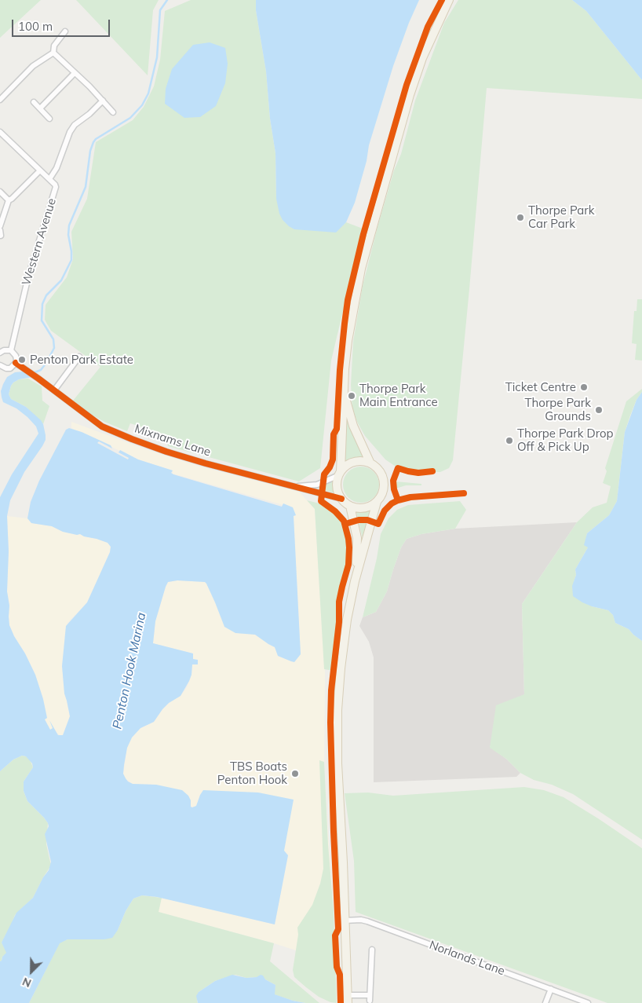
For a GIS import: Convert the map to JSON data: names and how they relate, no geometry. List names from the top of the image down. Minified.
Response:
{"streets":{"street":["Western Avenue","Mixnams Lane","Norlands Lane"]},"water":["Penton Hook Marina"],"places":["Thorpe Park Car Park","Penton Park Estate","Ticket Centre","Thorpe Park Main Entrance","Thorpe Park Grounds","Thorpe Park Drop Off & Pick Up","TBS Boats Penton Hook"],"scale_bar":"100 m","north":"bottom left"}
